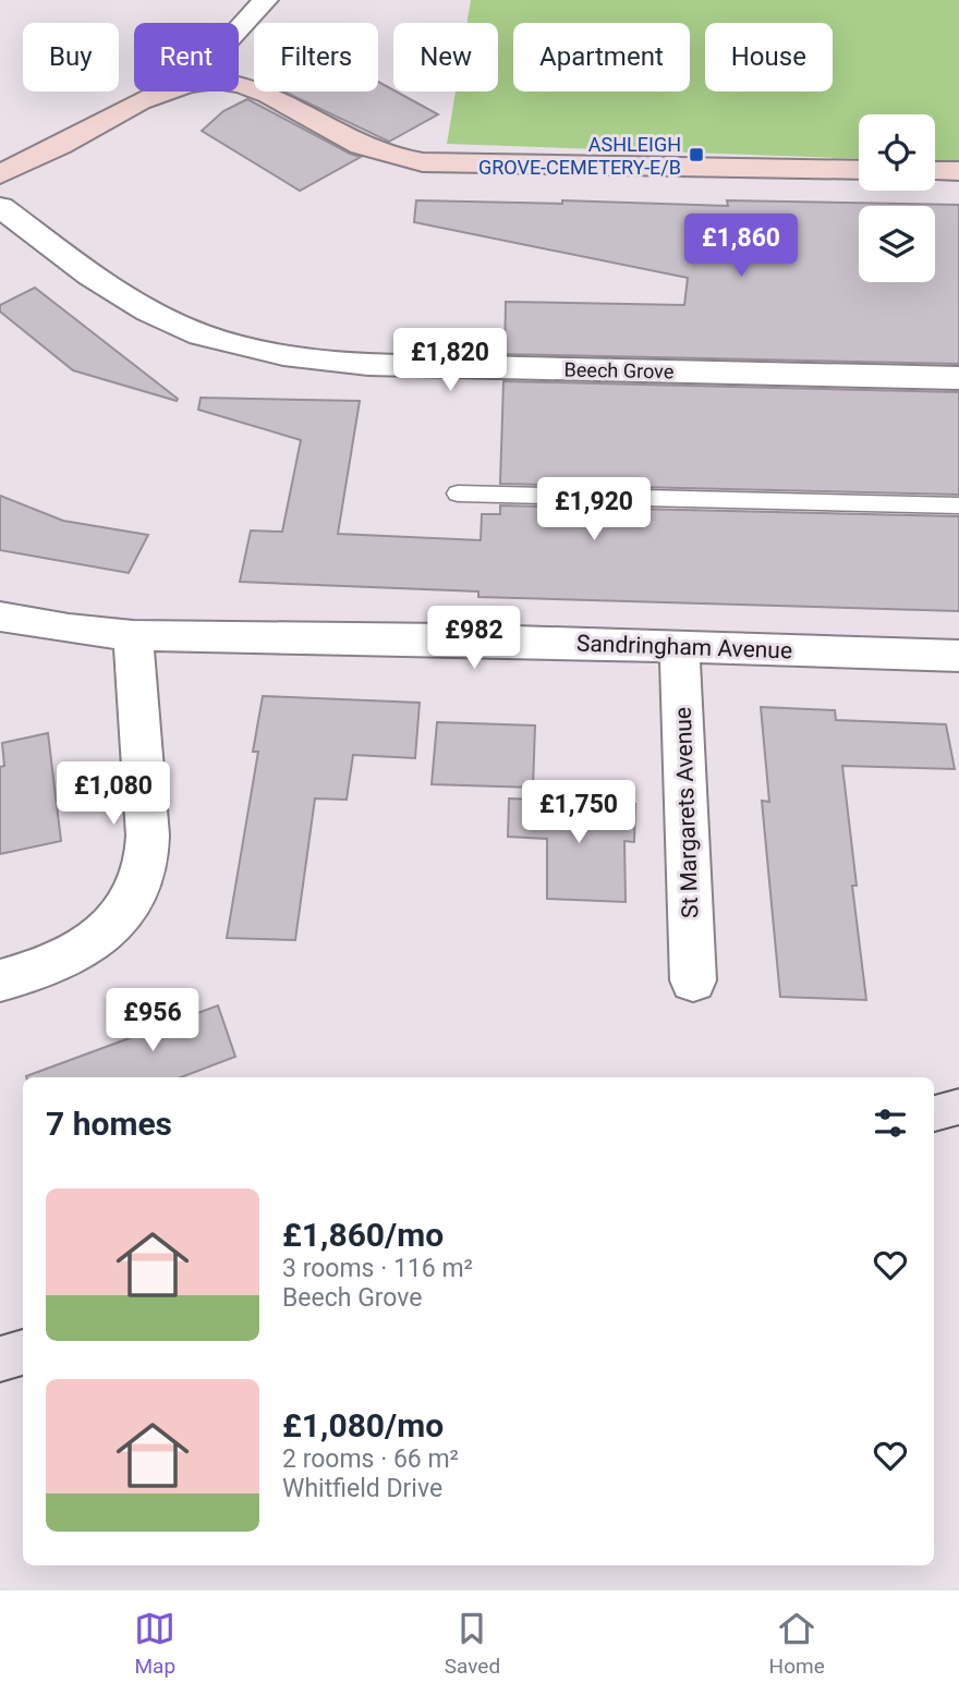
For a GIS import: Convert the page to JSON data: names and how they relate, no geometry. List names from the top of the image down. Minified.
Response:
{"streets":{"street":["Beech Grove","Sandringham Avenue","St Margarets Avenue"]},"crossings":[["Sandringham Avenue","St Margarets Avenue"]],"places":{"transit":["ASHLEIGH GROVE-CEMETERY-E/B"]},"page":{"chip":["Buy","Rent","Filters","New","Apartment","House"],"price":["£1,860","£1,820","£1,920","£982","£1,080","£1,750","£956"],"heading":"7 homes","list":[{"name":"£1,860/mo","note":"3 rooms · 116 m² · Beech Grove"},{"name":"£1,080/mo","note":"2 rooms · 66 m² · Whitfield Drive"}],"tabs":["Map","Saved","Home"]}}
